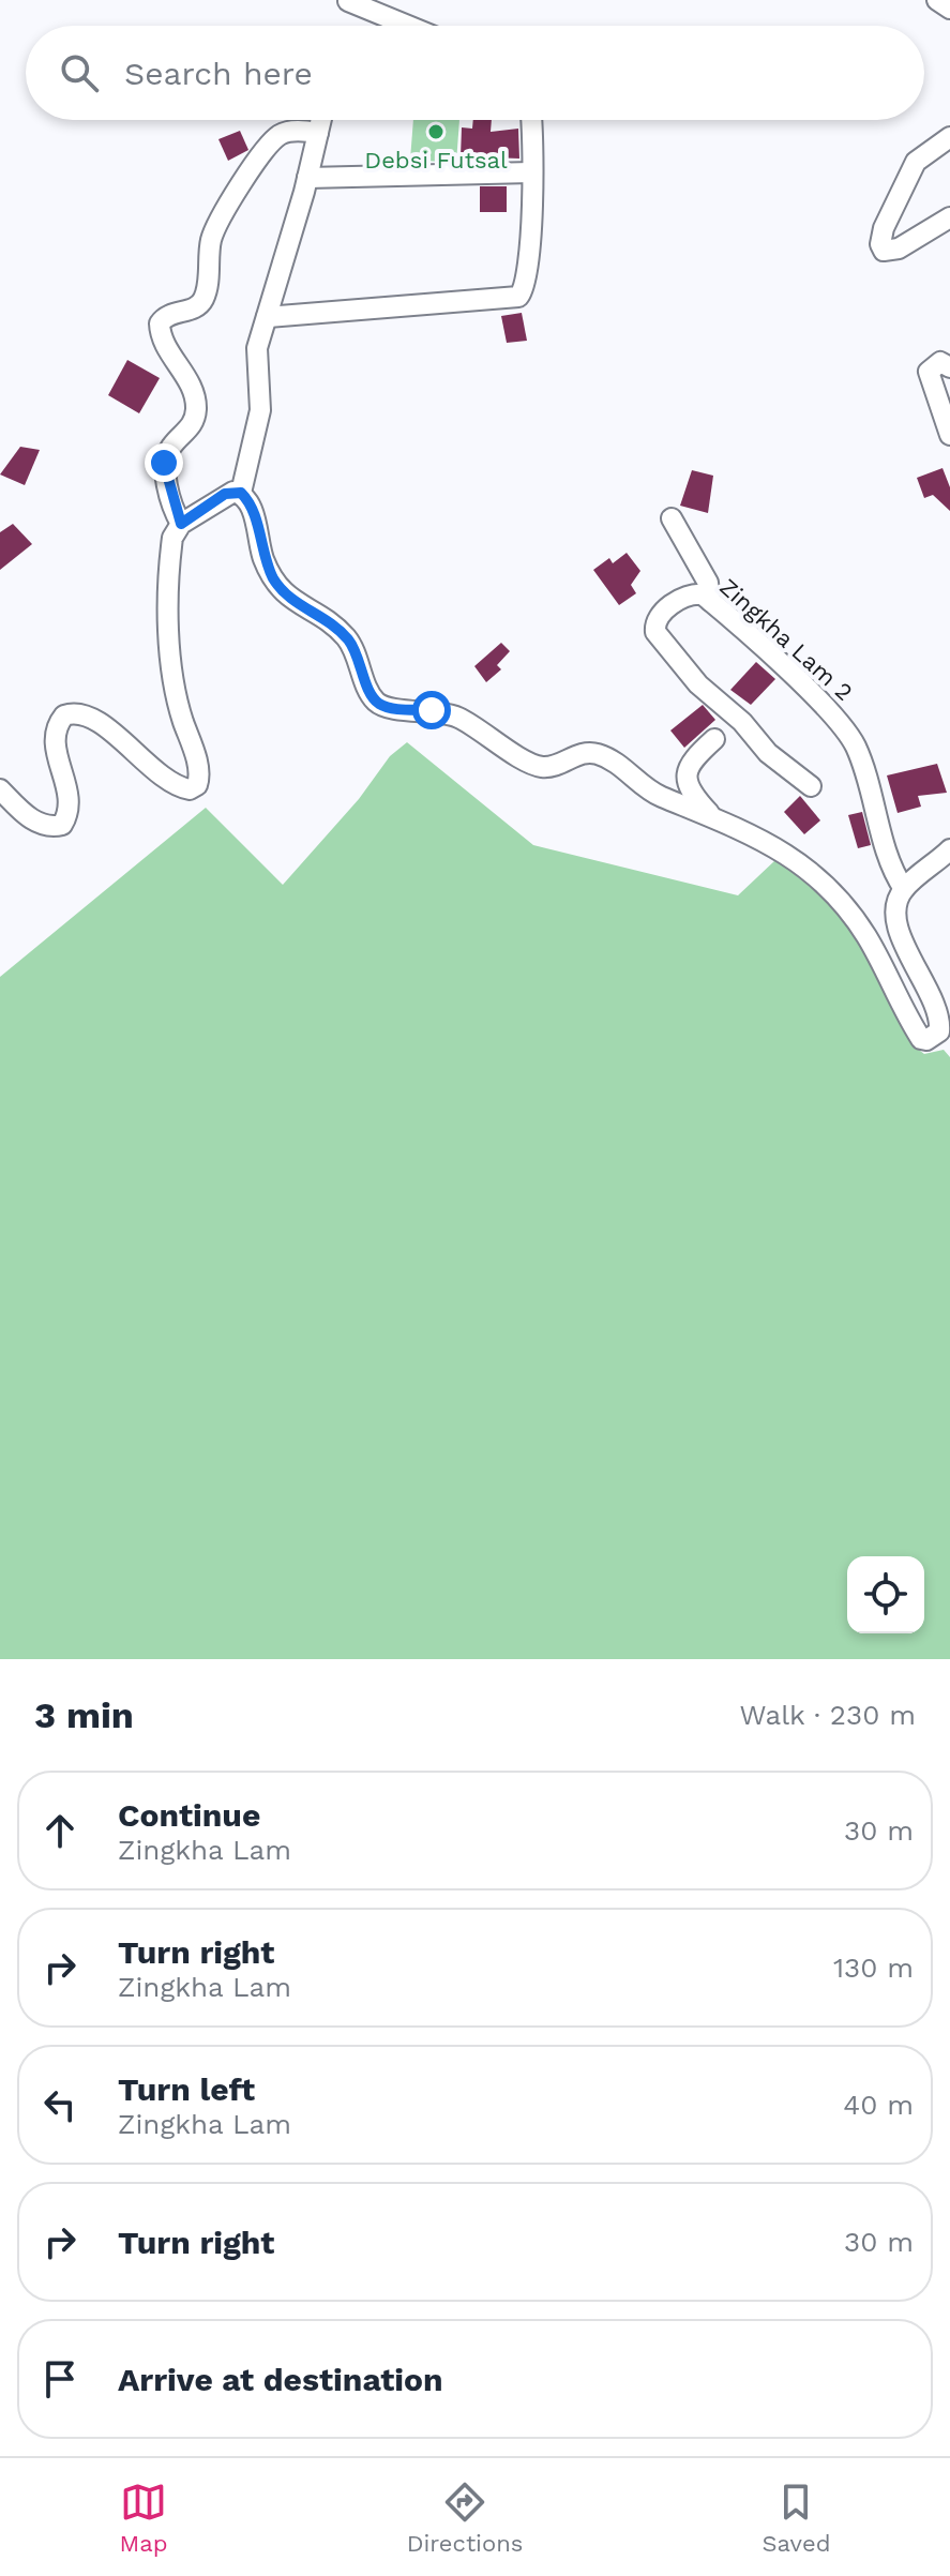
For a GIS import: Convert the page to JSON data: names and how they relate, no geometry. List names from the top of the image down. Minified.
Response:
{"streets":{"street":["Zingkha Lam 2"]},"places":["Debsi Futsal"],"page":{"search":"Search here","heading":["3 min","Walk · 230 m"],"list":[["Continue","Zingkha Lam","30 m"],["Turn right","Zingkha Lam","130 m"],["Turn left","Zingkha Lam","40 m"],["Turn right","30 m"],"Arrive at destination"],"nav":["Map","Directions","Saved"]}}
